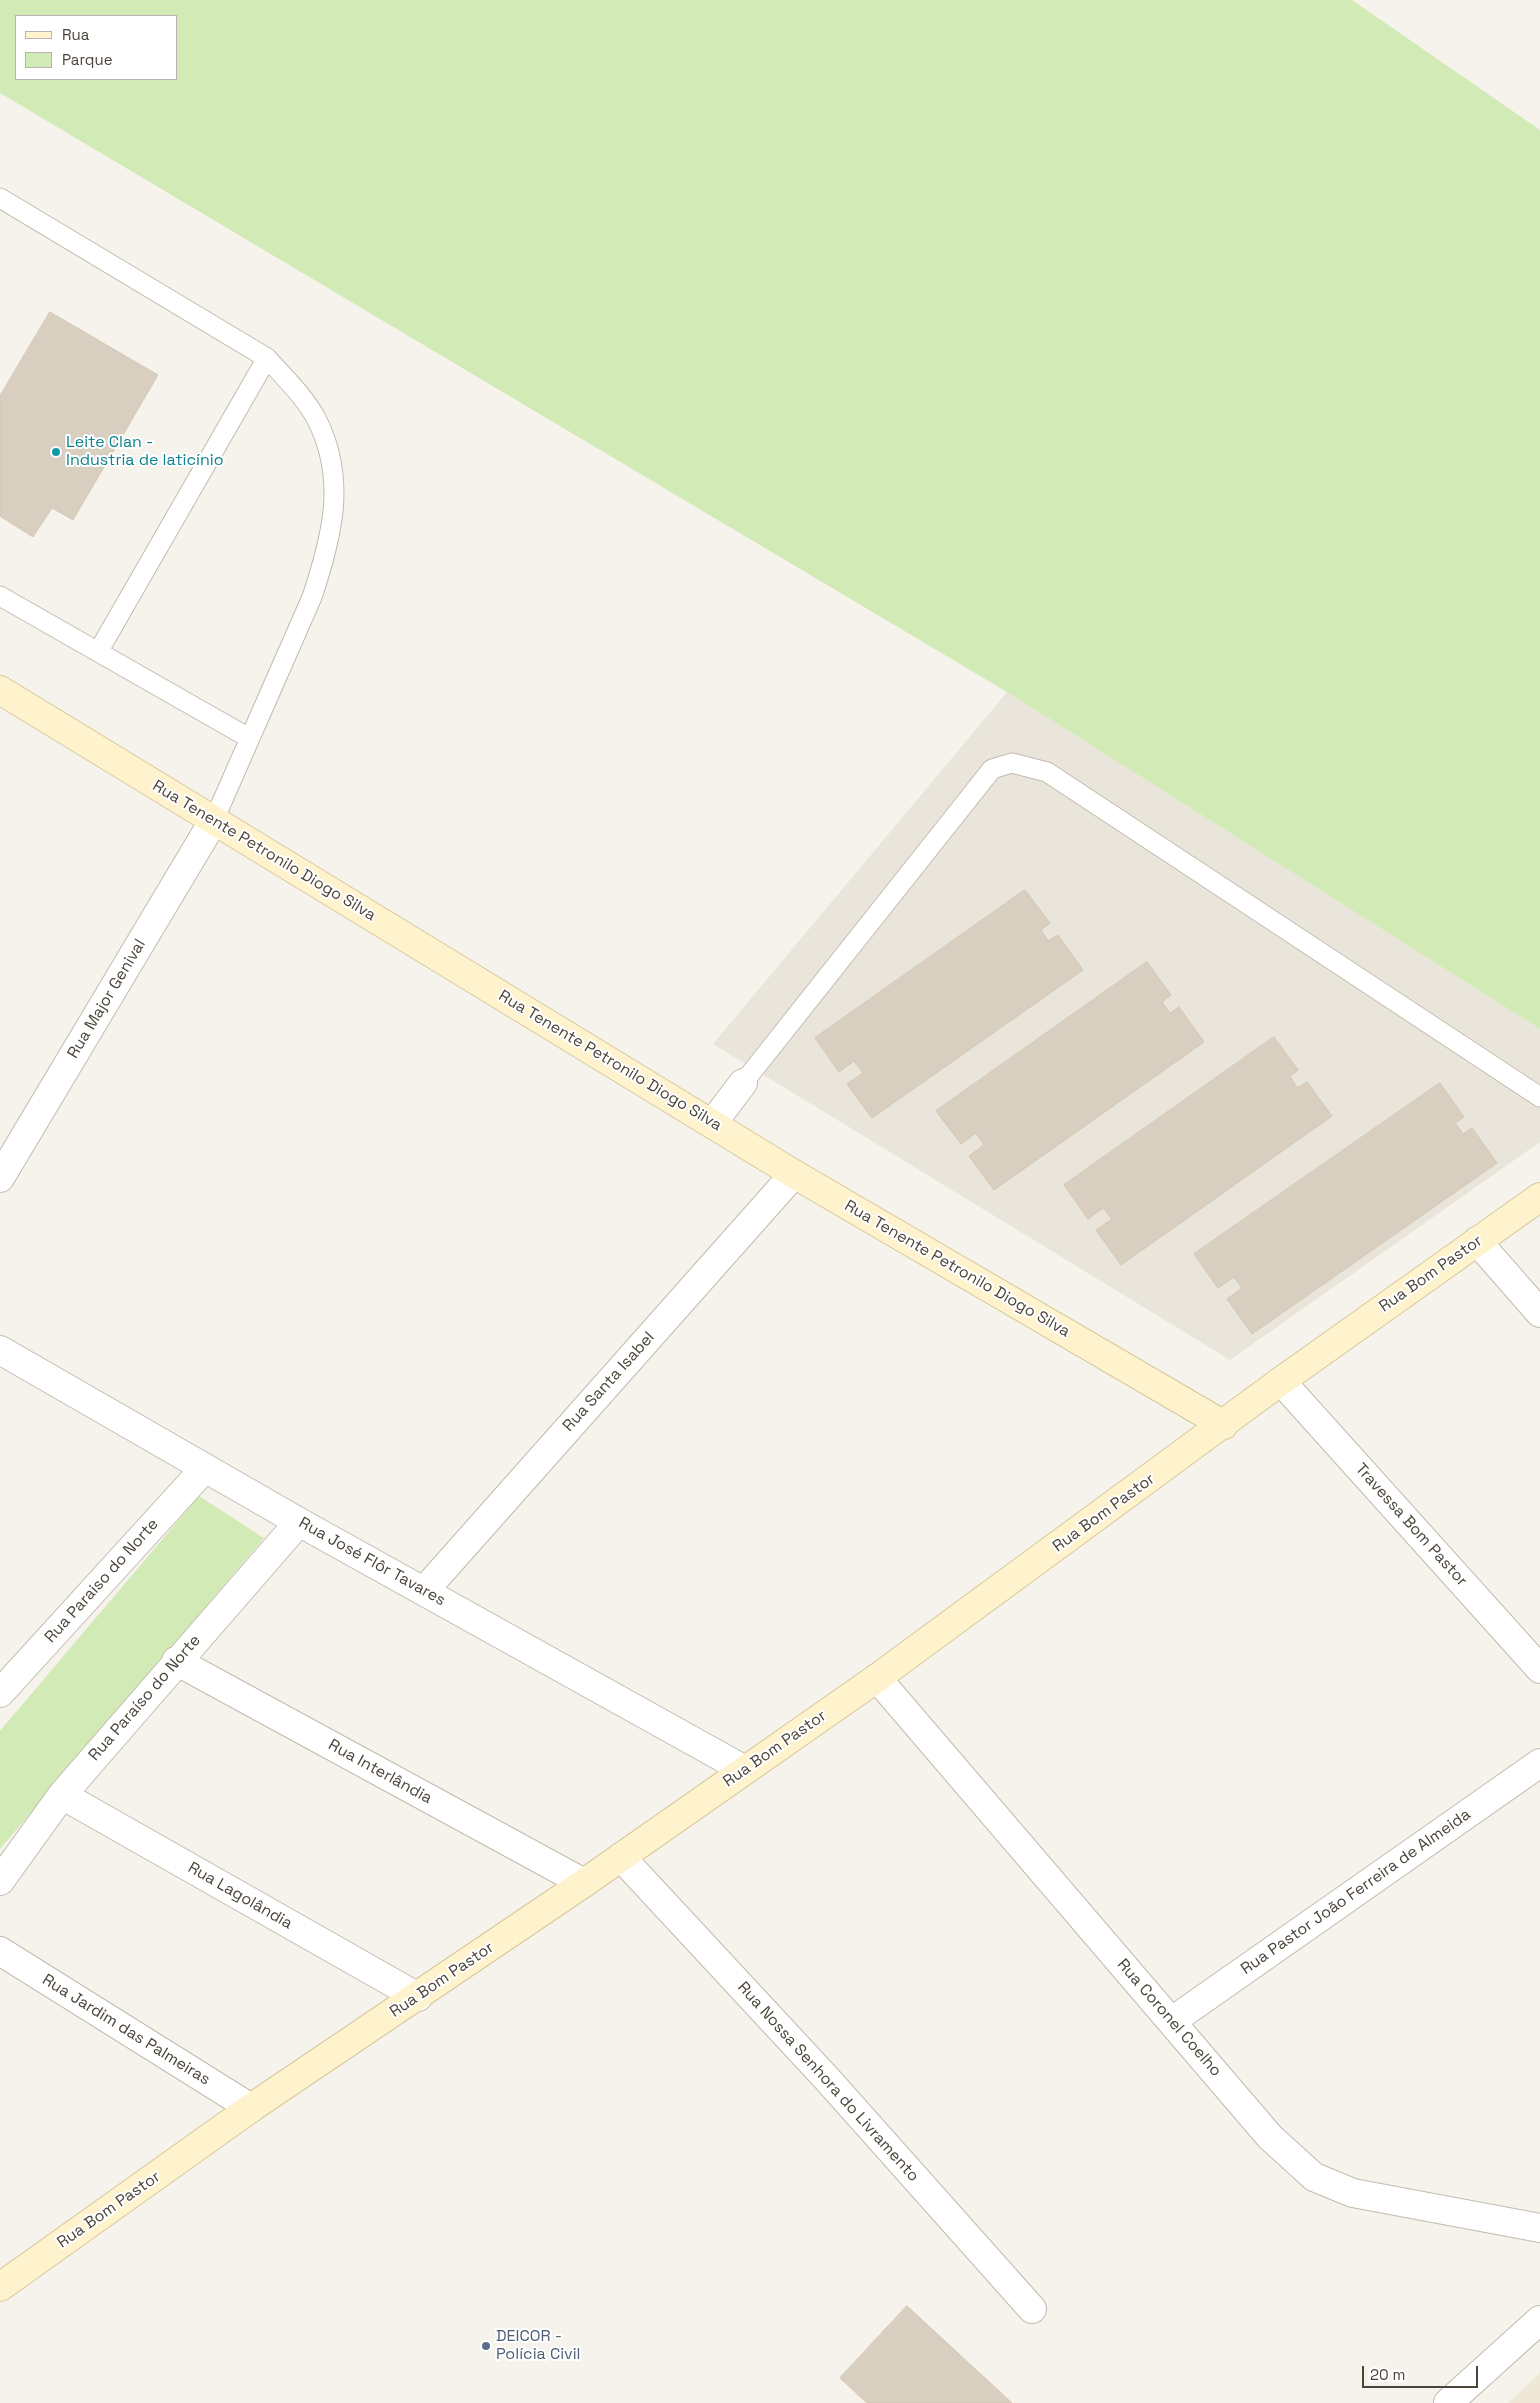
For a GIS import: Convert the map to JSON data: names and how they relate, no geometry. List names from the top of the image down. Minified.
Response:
{"streets":{"main road":["Rua Tenente Petronilo Diogo Silva","Rua Bom Pastor"],"street":["Rua Major Genival","Rua Santa Isabel","Travessa Bom Pastor","Rua José Flôr Tavares","Rua Paraiso do Norte","Rua Paraíso do Norte","Rua Interlândia","Rua Pastor João Ferreira de Almeida","Rua Lagolândia","Rua Coronel Coelho","Rua Jardim das Palmeiras","Rua Nossa Senhora do Livramento"]},"crossings":[["Rua Tenente Petronilo Diogo Silva","Rua Major Genival"],["Rua Tenente Petronilo Diogo Silva","Rua Bom Pastor"],["Rua Tenente Petronilo Diogo Silva","Rua Santa Isabel"],["Rua Bom Pastor","Travessa Bom Pastor"],["Rua Bom Pastor","Rua José Flôr Tavares"],["Rua Bom Pastor","Rua Interlândia"],["Rua Bom Pastor","Rua Lagolândia"],["Rua Bom Pastor","Rua Coronel Coelho"],["Rua Bom Pastor","Rua Jardim das Palmeiras"],["Rua Bom Pastor","Rua Nossa Senhora do Livramento"],["Rua Santa Isabel","Rua José Flôr Tavares"],["Rua José Flôr Tavares","Rua Paraiso do Norte"],["Rua José Flôr Tavares","Rua Paraíso do Norte"],["Rua Paraíso do Norte","Rua Interlândia"],["Rua Paraíso do Norte","Rua Lagolândia"],["Rua Pastor João Ferreira de Almeida","Rua Coronel Coelho"]],"places":["Leite Clan - Industria de laticínio","DEICOR - Polícia Civil"],"legend":["Rua","Parque"],"scale_bar":"20 m"}
